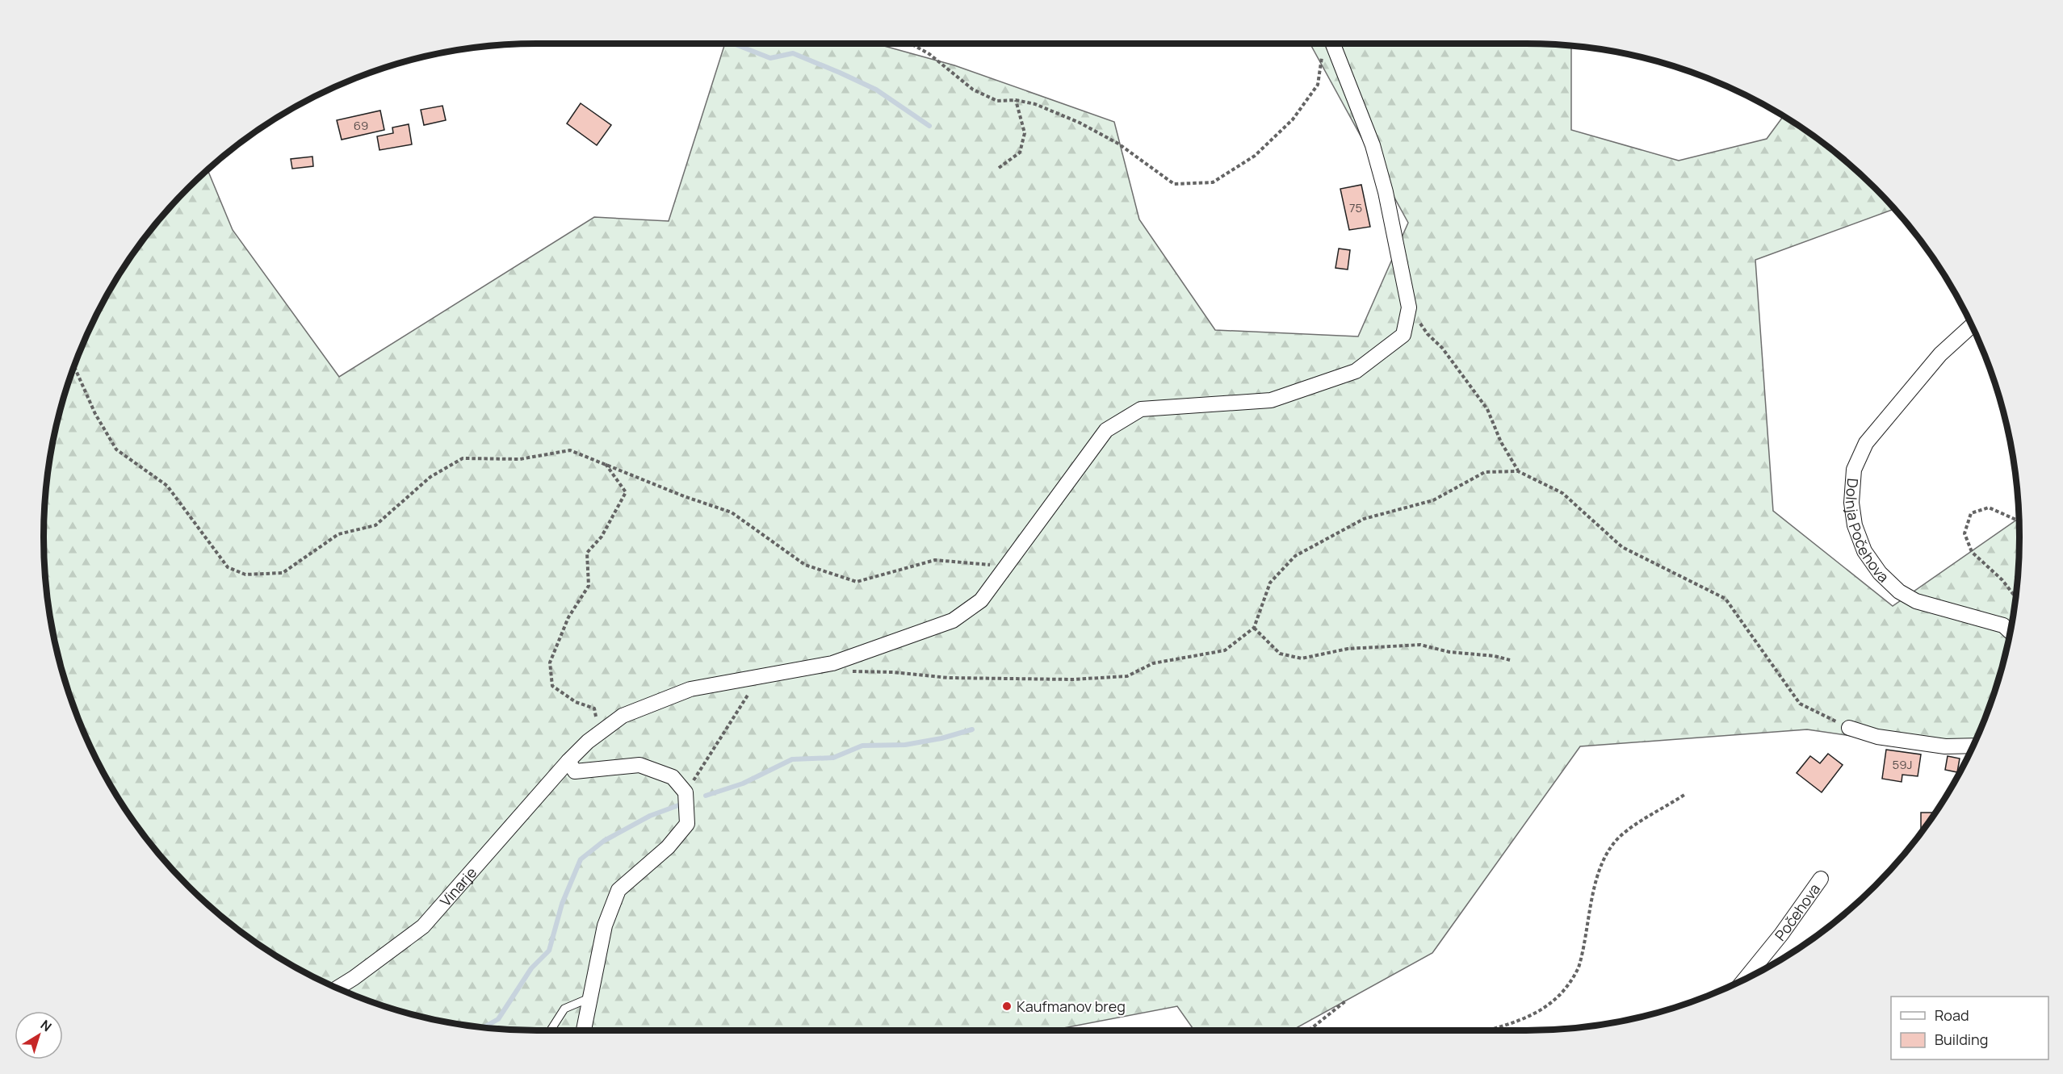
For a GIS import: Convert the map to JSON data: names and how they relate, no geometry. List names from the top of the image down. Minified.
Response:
{"streets":{"street":["Dolnja Počehova","Vinarje","Počehova"]},"places":["Kaufmanov breg"],"house_numbers":["69","75","59J"],"legend":["Road","Building"],"north":"top right"}
